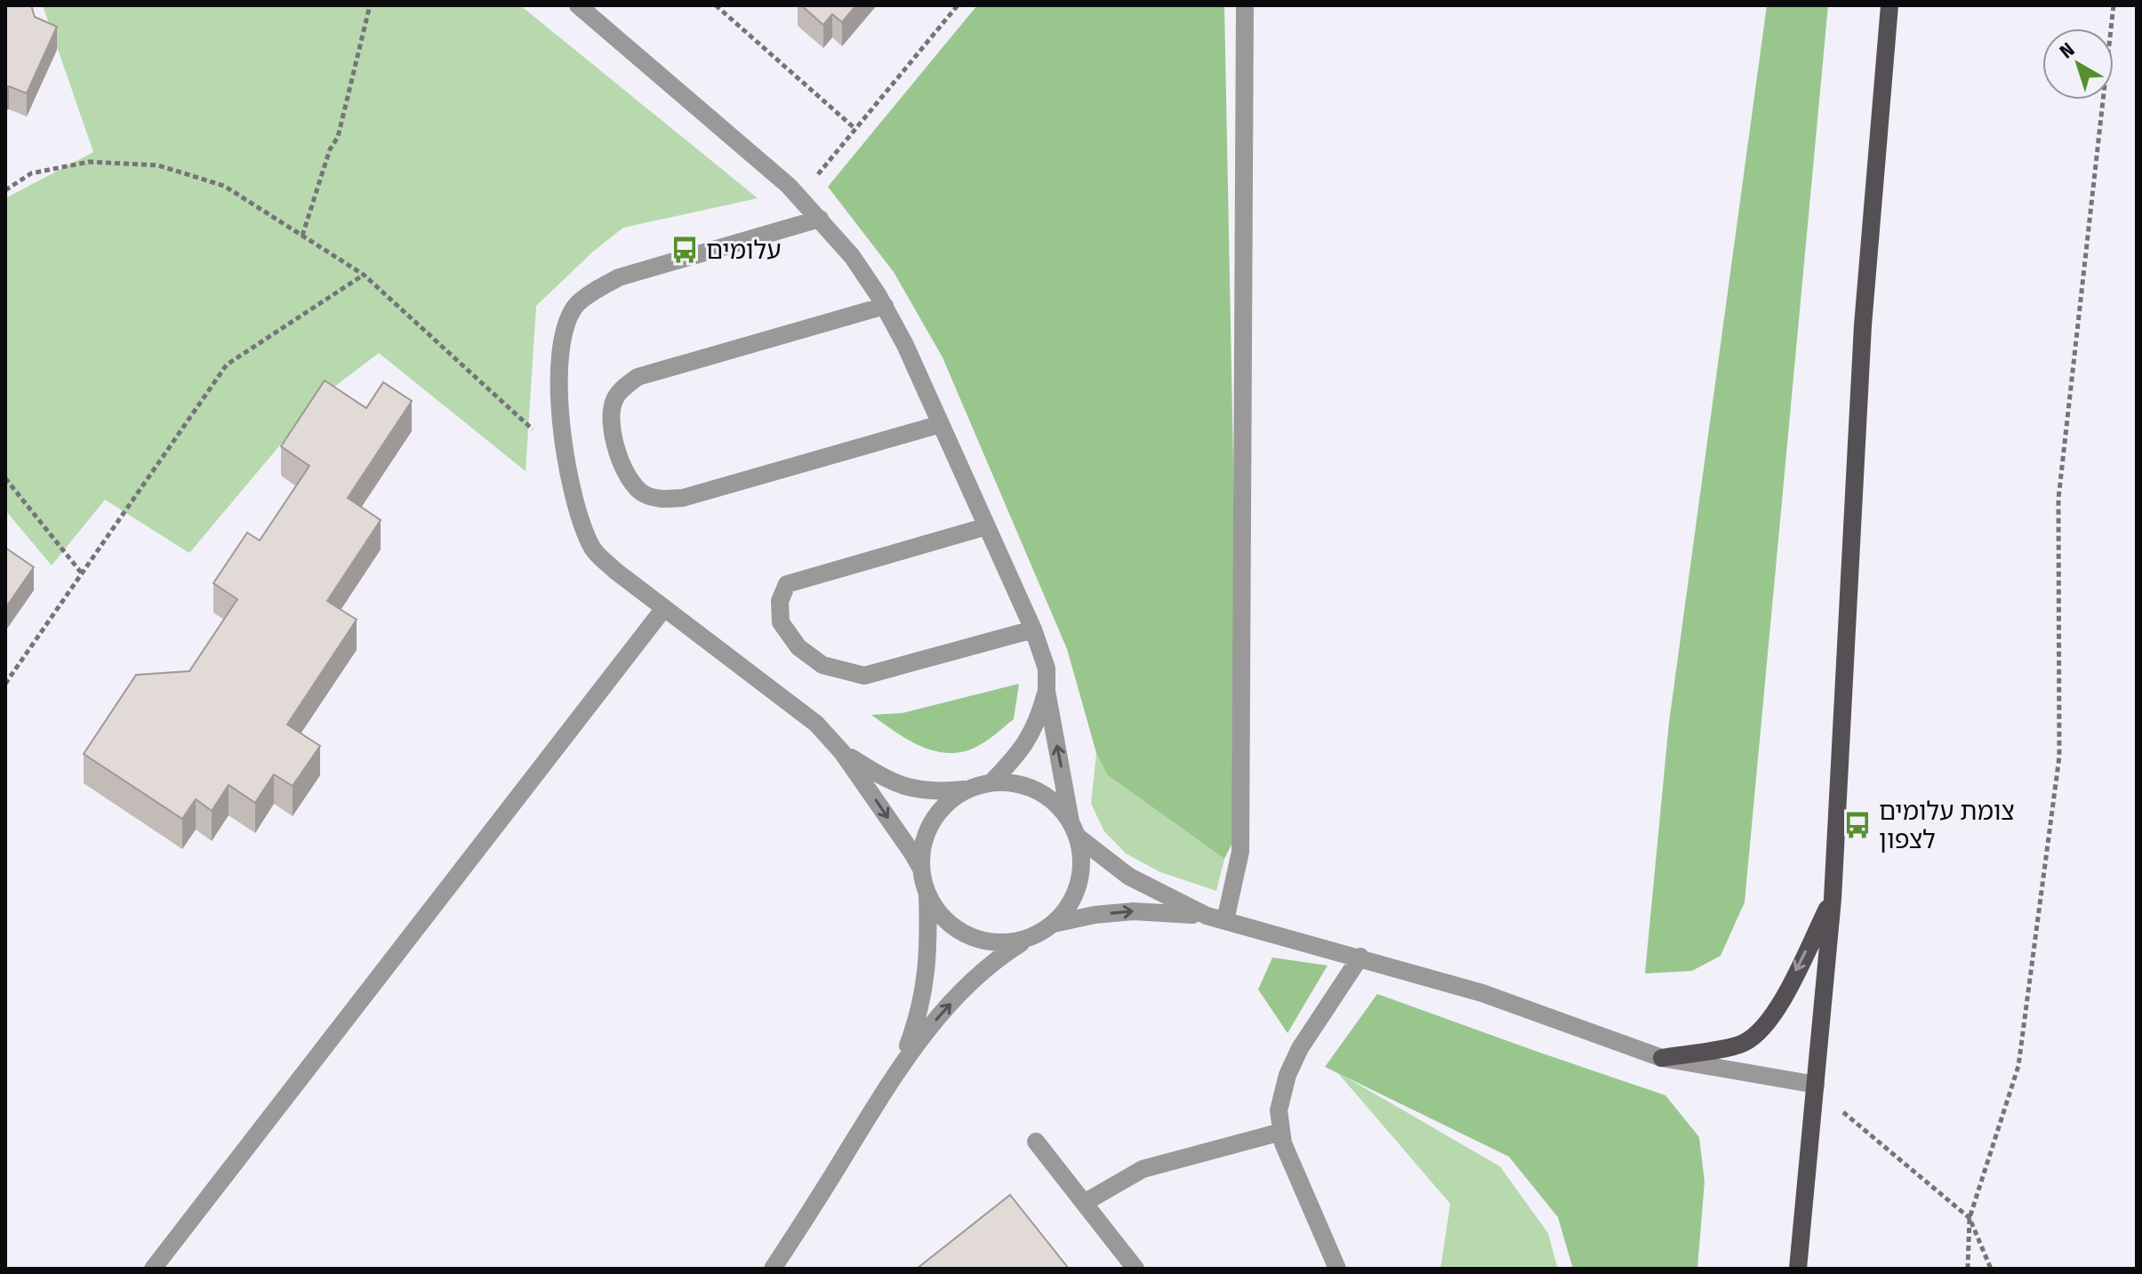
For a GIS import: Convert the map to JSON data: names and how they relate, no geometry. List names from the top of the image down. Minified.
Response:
{"places":{"bus stop":["עלומים","צומת עלומים לצפון"]},"north":"top left"}
